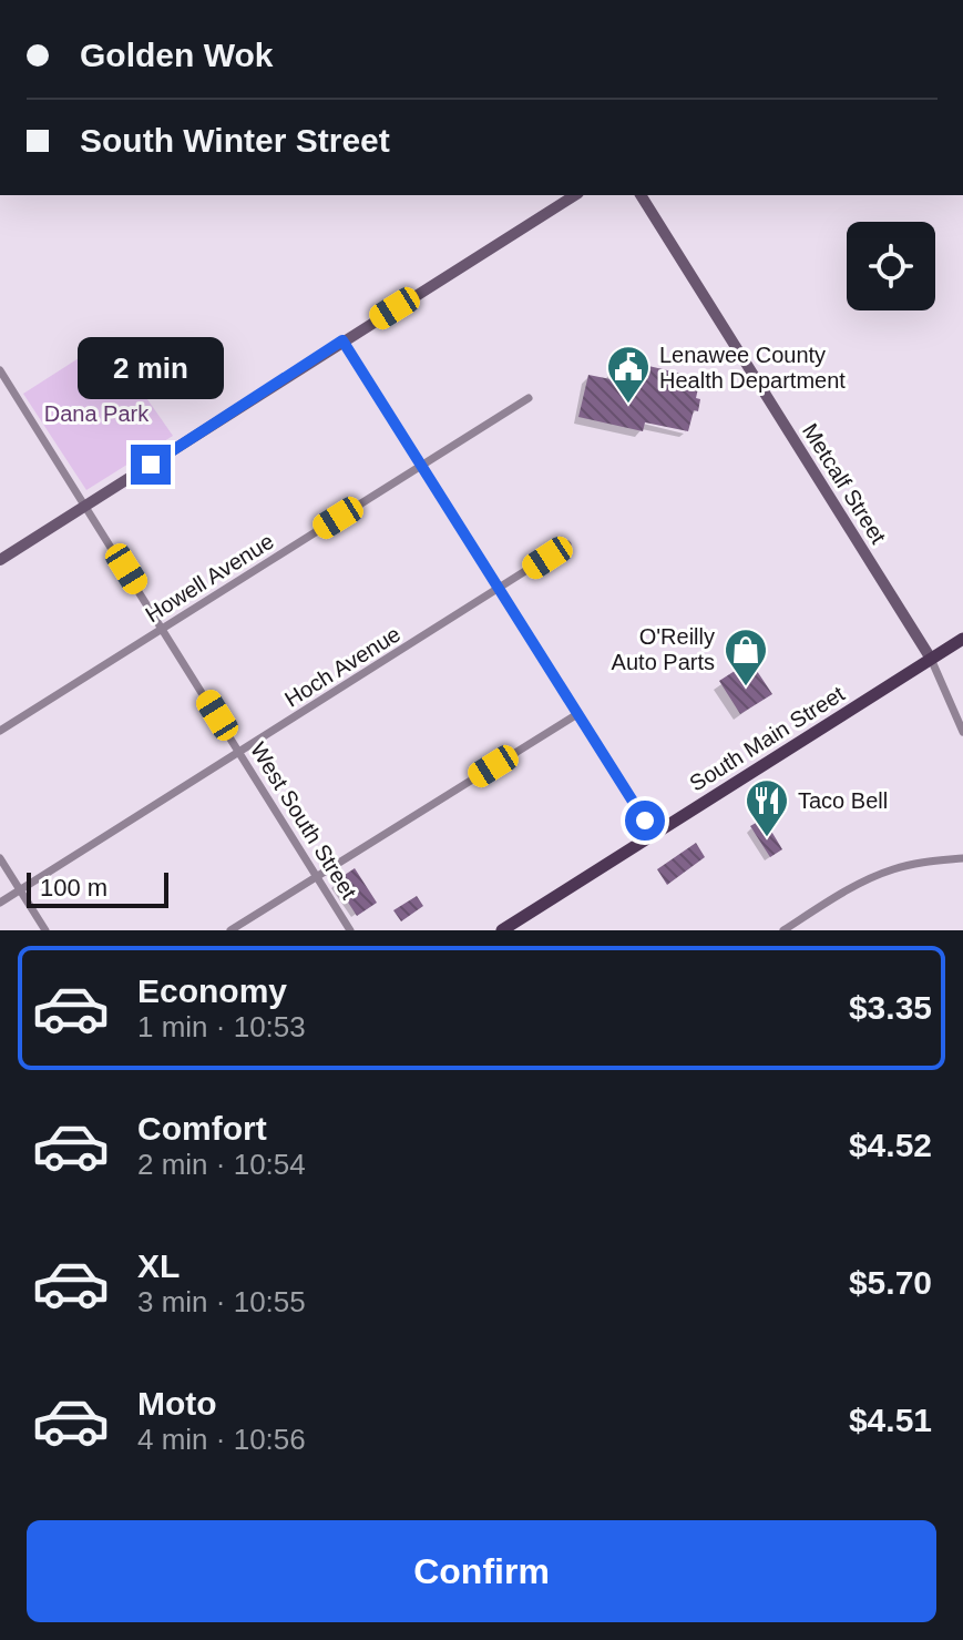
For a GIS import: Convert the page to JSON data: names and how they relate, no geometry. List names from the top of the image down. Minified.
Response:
{"streets":{"main road":["South Main Street"],"street":["Metcalf Street","Howell Avenue","Hoch Avenue","West South Street"]},"crossings":[["Metcalf Street","South Main Street"],["Howell Avenue","West South Street"],["Hoch Avenue","West South Street"]],"parks":["Dana Park"],"places":{"public building":["Lenawee County Health Department"],"shop":["O'Reilly Auto Parts"],"restaurant":["Taco Bell"]},"scale_bar":"100 m","page":{"banner":["Golden Wok","South Winter Street"],"bubble":"2 min","scale":"100 m","list":[{"name":"Economy","note":"1 min · 10:53","value":"$3.35"},{"name":"Comfort","note":"2 min · 10:54","value":"$4.52"},{"name":"XL","note":"3 min · 10:55","value":"$5.70"},{"name":"Moto","note":"4 min · 10:56","value":"$4.51"}],"buttons":"Confirm"}}
